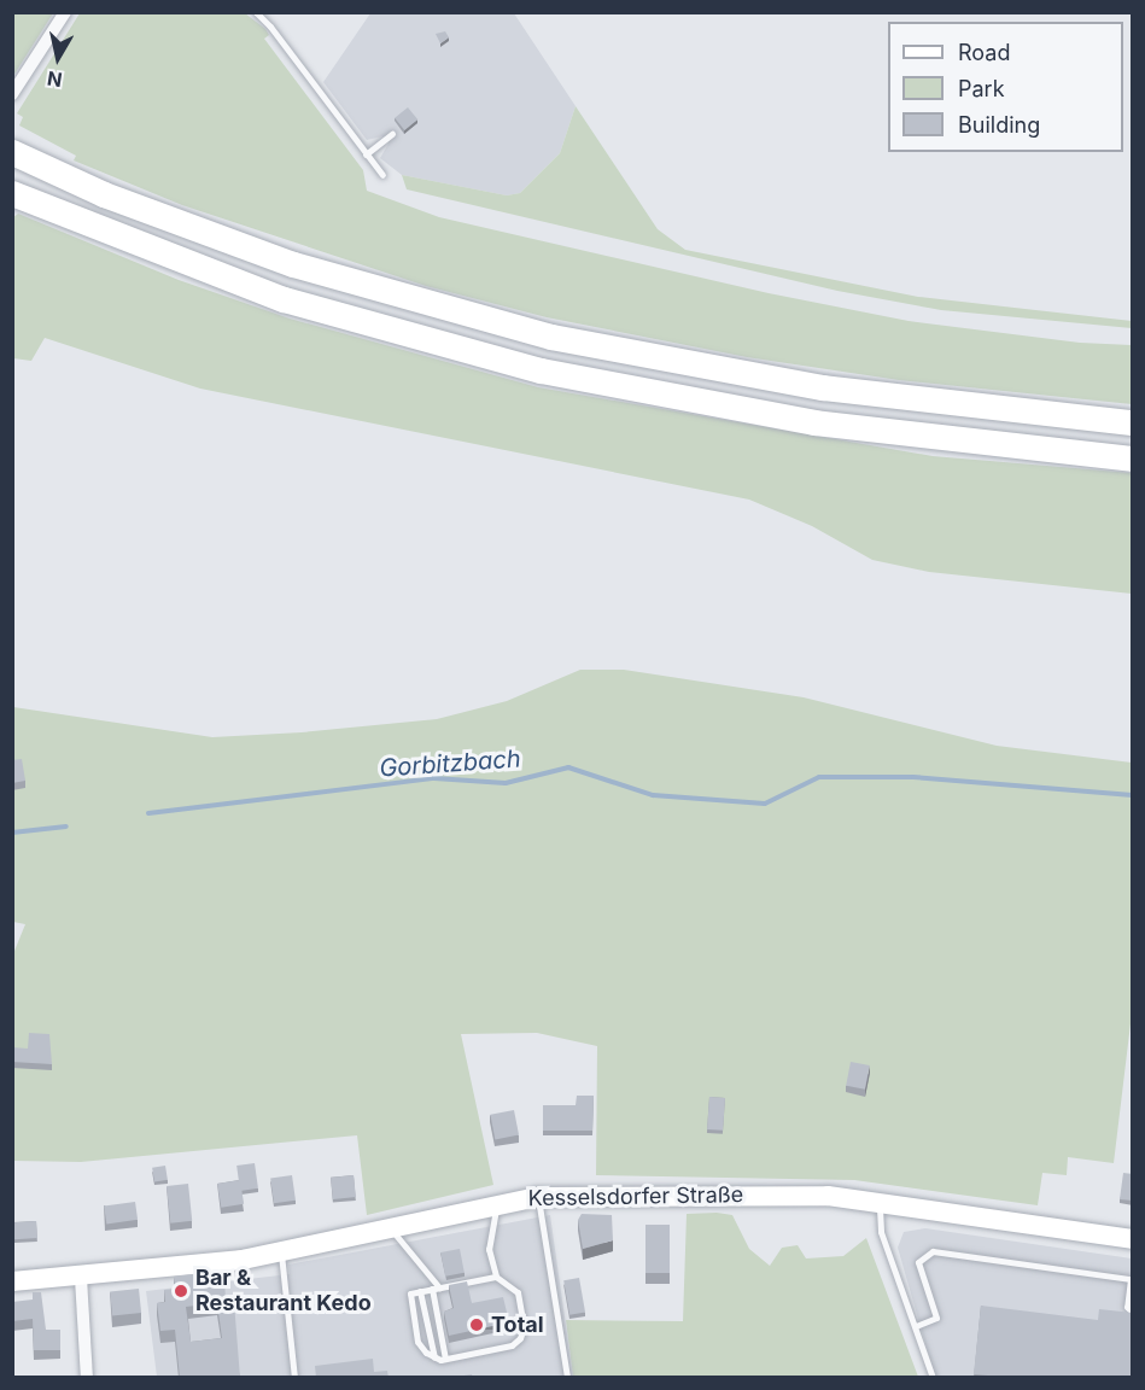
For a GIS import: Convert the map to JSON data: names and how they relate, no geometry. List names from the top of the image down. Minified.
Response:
{"streets":{"main road":["Kesselsdorfer Straße"]},"water":["Gorbitzbach"],"places":["Bar & Restaurant Kedo","Total"],"legend":["Road","Park","Building"],"north":"bottom"}
